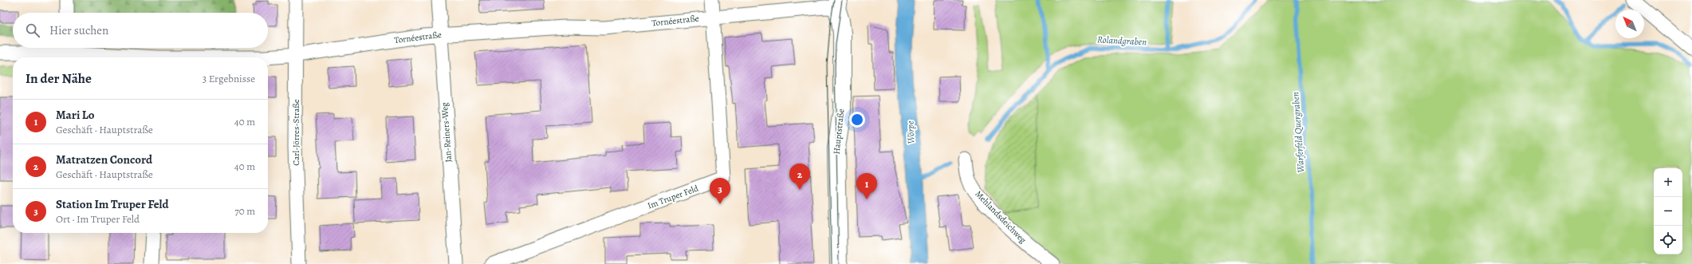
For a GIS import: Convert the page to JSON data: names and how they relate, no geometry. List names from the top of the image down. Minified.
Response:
{"streets":{"street":["Tornéestraße","Hauptstraße","Carl-Jörres-Straße","Jan-Reiners-Weg","Im Truper Feld","Mehlandsdeichweg"]},"crossings":[["Tornéestraße","Hauptstraße"],["Tornéestraße","Carl-Jörres-Straße"],["Tornéestraße","Jan-Reiners-Weg"],["Tornéestraße","Im Truper Feld"]],"water":["Rolandgraben","Wörpe","Warferfeld Quergraben"],"north":"top left","page":{"search":"Hier suchen","heading":["In der Nähe","3 Ergebnisse"],"list":[{"mark":"1","name":"Mari Lo","note":"Geschäft · Hauptstraße","value":"40 m"},{"mark":"2","name":"Matratzen Concord","note":"Geschäft · Hauptstraße","value":"40 m"},{"mark":"3","name":"Station Im Truper Feld","note":"Ort · Im Truper Feld","value":"70 m"}],"pins":["2","1","3"],"map_buttons":["+","−"]}}
